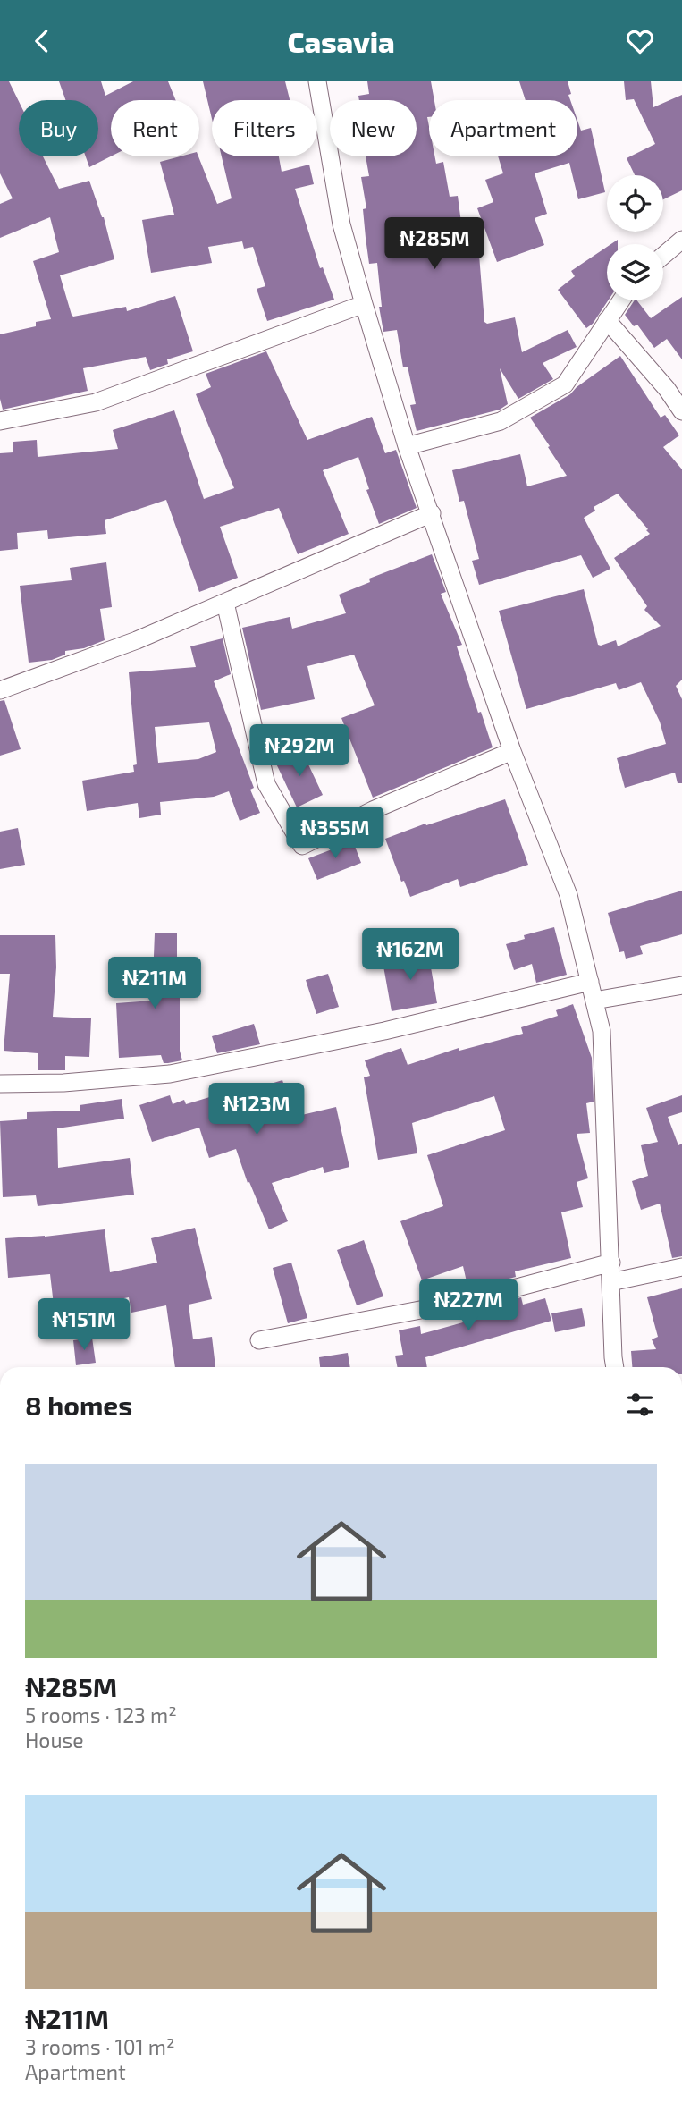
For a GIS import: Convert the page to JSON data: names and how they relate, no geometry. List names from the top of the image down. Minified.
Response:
{"page":{"header":"Casavia","chip":["Buy","Rent","Filters","New","Apartment"],"price":["₦285M","₦292M","₦355M","₦162M","₦211M","₦123M","₦227M","₦151M"],"heading":"8 homes","list":[{"name":"₦285M","note":"5 rooms · 123 m² · House"},{"name":"₦211M","note":"3 rooms · 101 m² · Apartment"}]}}
